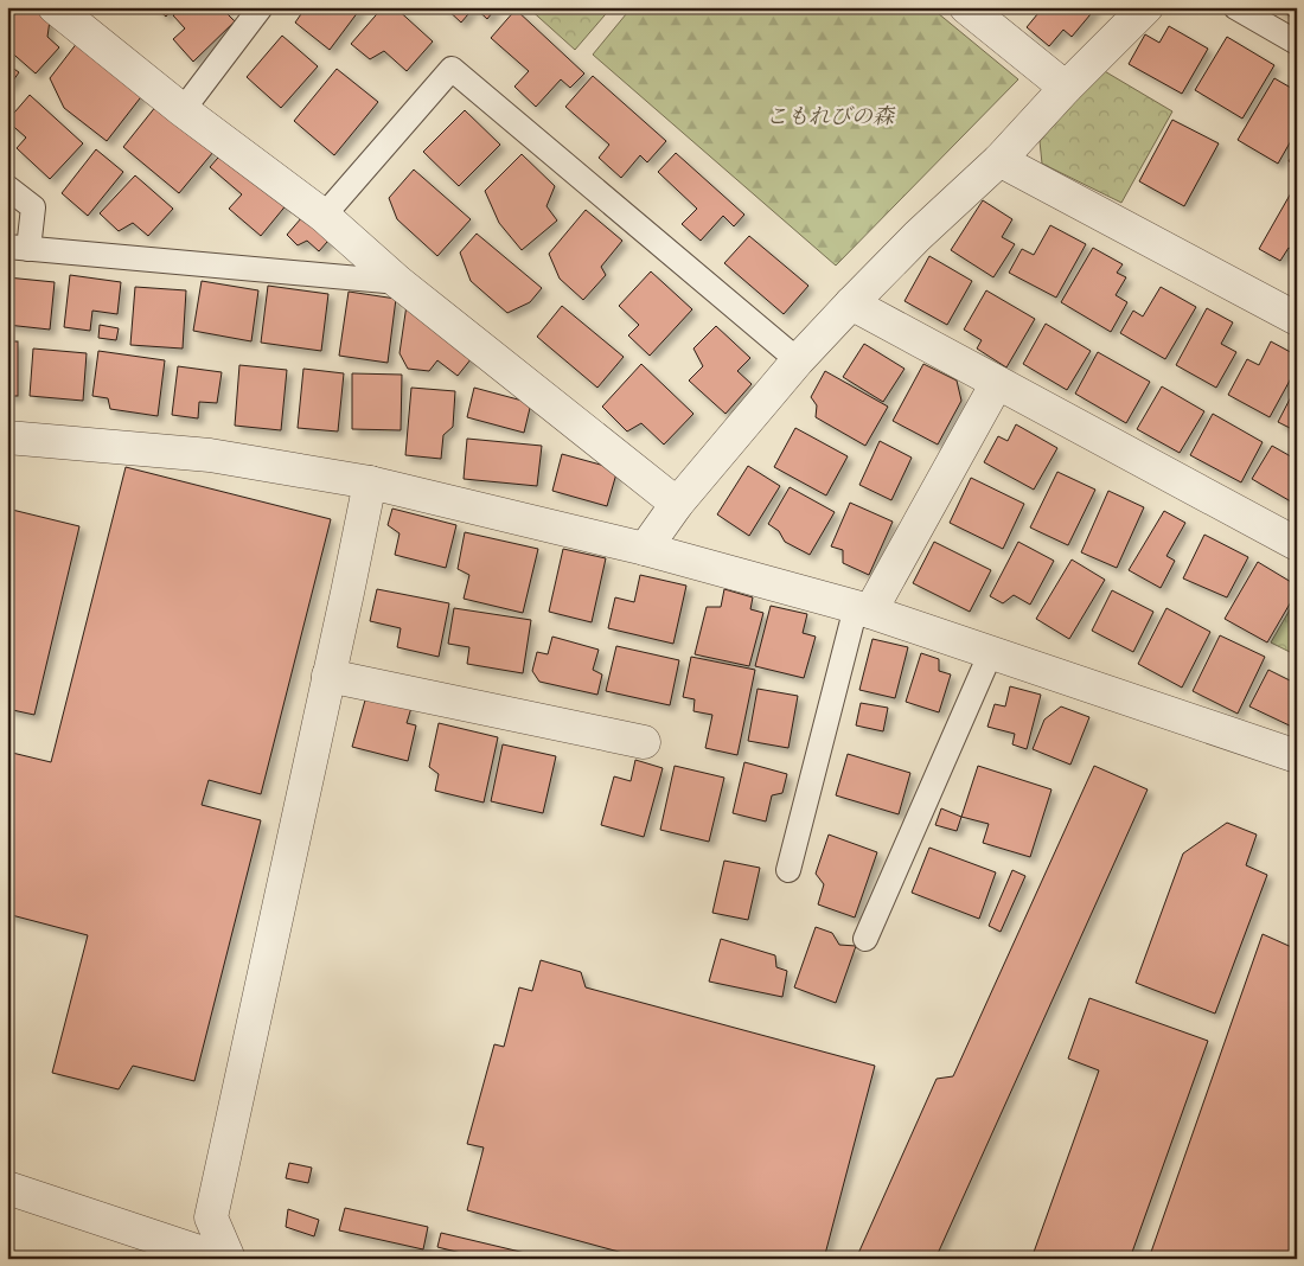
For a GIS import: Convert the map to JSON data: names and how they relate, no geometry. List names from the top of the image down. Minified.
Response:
{"parks":["こもれびの森"]}
